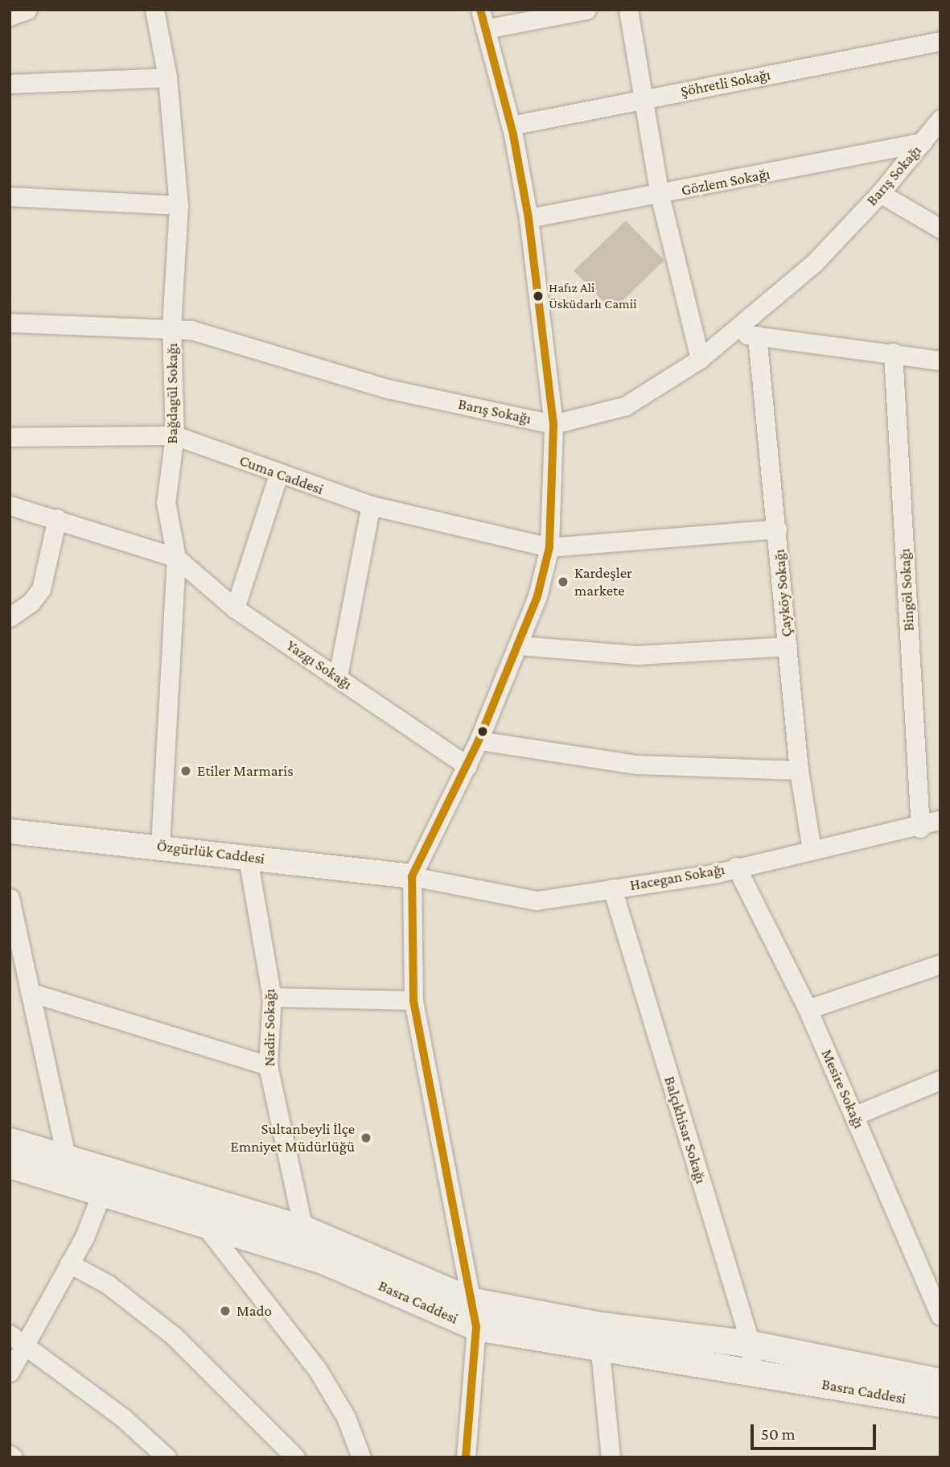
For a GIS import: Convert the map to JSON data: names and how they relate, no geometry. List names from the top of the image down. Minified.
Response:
{"streets":{"main road":["Basra Caddesi"],"street":["Şöhretli Sokağı","Barış Sokağı","Gözlem Sokağı","Bağdagül Sokağı","Cuma Caddesi","Bingöl Sokağı","Çayköy Sokağı","Yazgı Sokağı","Özgürlük Caddesi","Hacegan Sokağı","Nadir Sokağı","Mesire Sokağı","Balçıkhisar Sokağı"]},"crossings":[["Barış Sokağı","Gözlem Sokağı"],["Barış Sokağı","Bağdagül Sokağı"],["Bağdagül Sokağı","Cuma Caddesi"],["Bağdagül Sokağı","Yazgı Sokağı"],["Bağdagül Sokağı","Özgürlük Caddesi"],["Cuma Caddesi","Çayköy Sokağı"],["Bingöl Sokağı","Hacegan Sokağı"],["Çayköy Sokağı","Hacegan Sokağı"],["Özgürlük Caddesi","Hacegan Sokağı"],["Özgürlük Caddesi","Nadir Sokağı"],["Hacegan Sokağı","Mesire Sokağı"],["Hacegan Sokağı","Balçıkhisar Sokağı"],["Nadir Sokağı","Basra Caddesi"],["Balçıkhisar Sokağı","Basra Caddesi"]],"places":["Hafız Ali Üsküdarlı Camii","Kardeşler markete","Etiler Marmaris","Sultanbeyli İlçe Emniyet Müdürlüğü","Mado"],"scale_bar":"50 m"}
